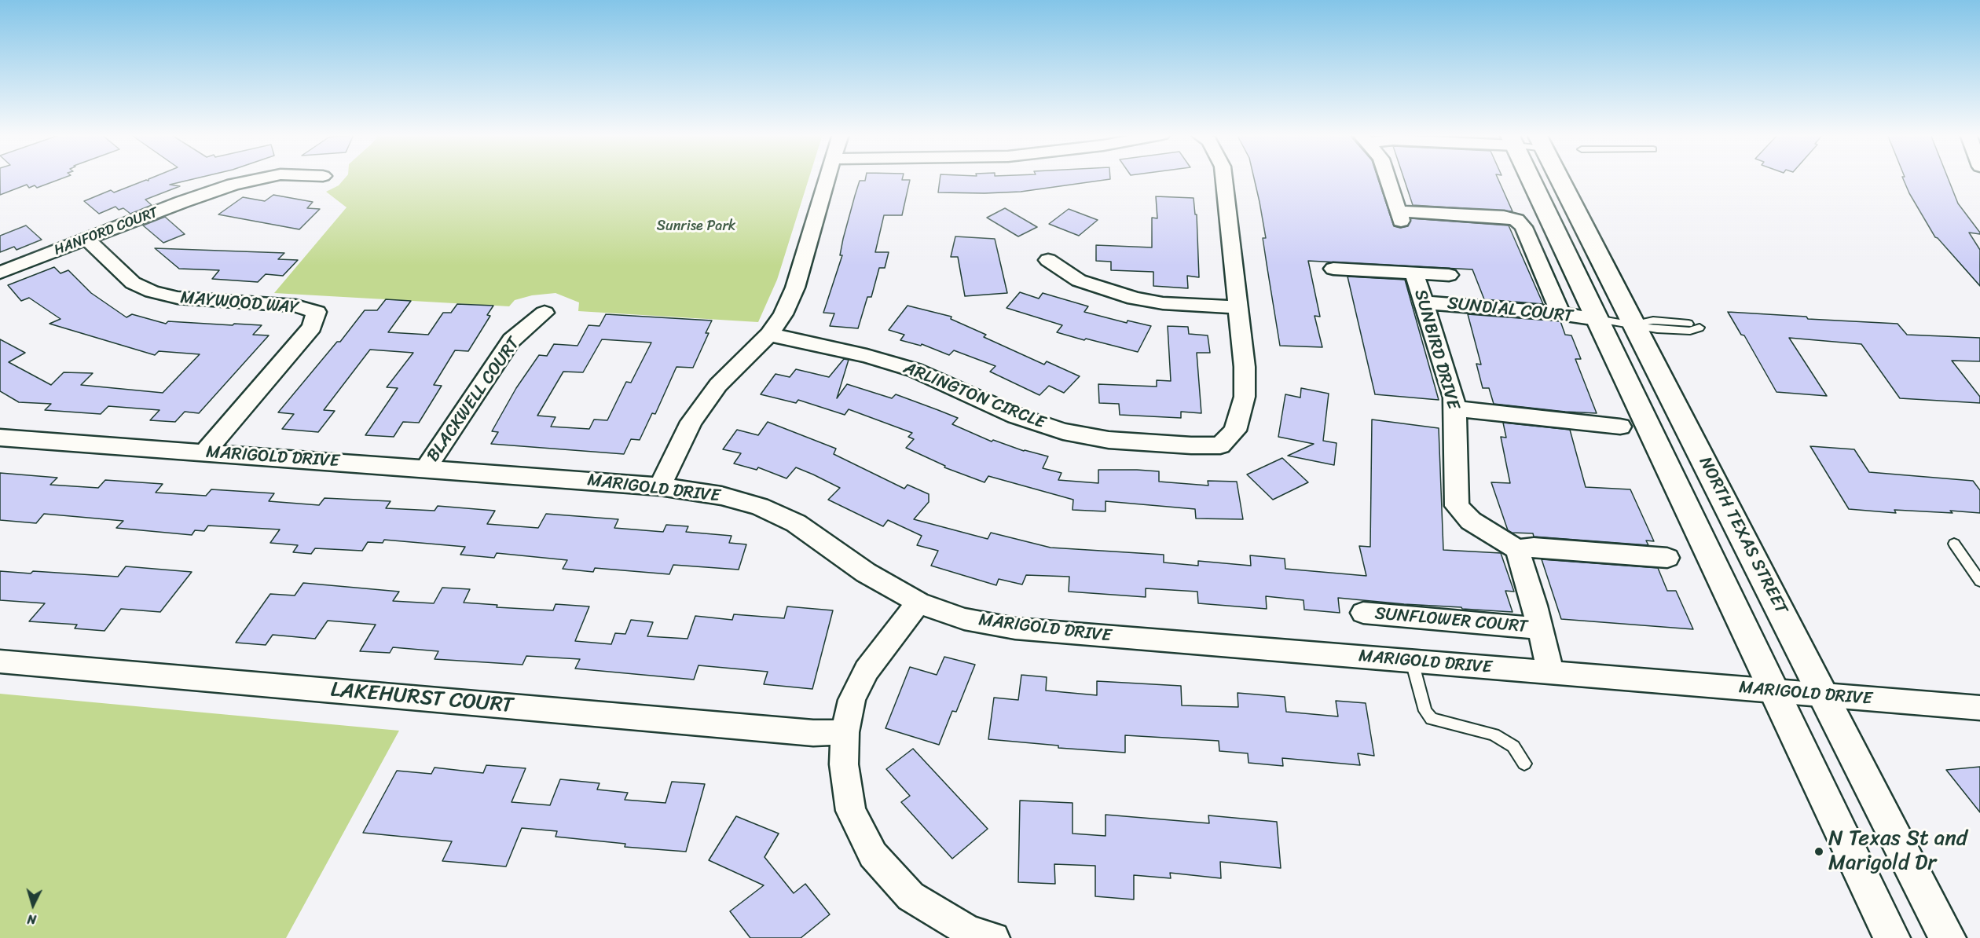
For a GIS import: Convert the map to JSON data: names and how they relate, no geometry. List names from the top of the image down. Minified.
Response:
{"streets":{"main road":["NORTH TEXAS STREET"],"street":["HANFORD COURT","MAYWOOD WAY","SUNDIAL COURT","SUNBIRD DRIVE","ARLINGTON CIRCLE","BLACKWELL COURT","MARIGOLD DRIVE","SUNFLOWER COURT","LAKEHURST COURT"]},"crossings":[["HANFORD COURT","MAYWOOD WAY"],["MAYWOOD WAY","MARIGOLD DRIVE"],["SUNDIAL COURT","SUNBIRD DRIVE"],["SUNDIAL COURT","NORTH TEXAS STREET"],["BLACKWELL COURT","MARIGOLD DRIVE"],["MARIGOLD DRIVE","NORTH TEXAS STREET"]],"parks":["Sunrise Park"],"places":["N Texas St and Marigold Dr"],"north":"bottom"}
